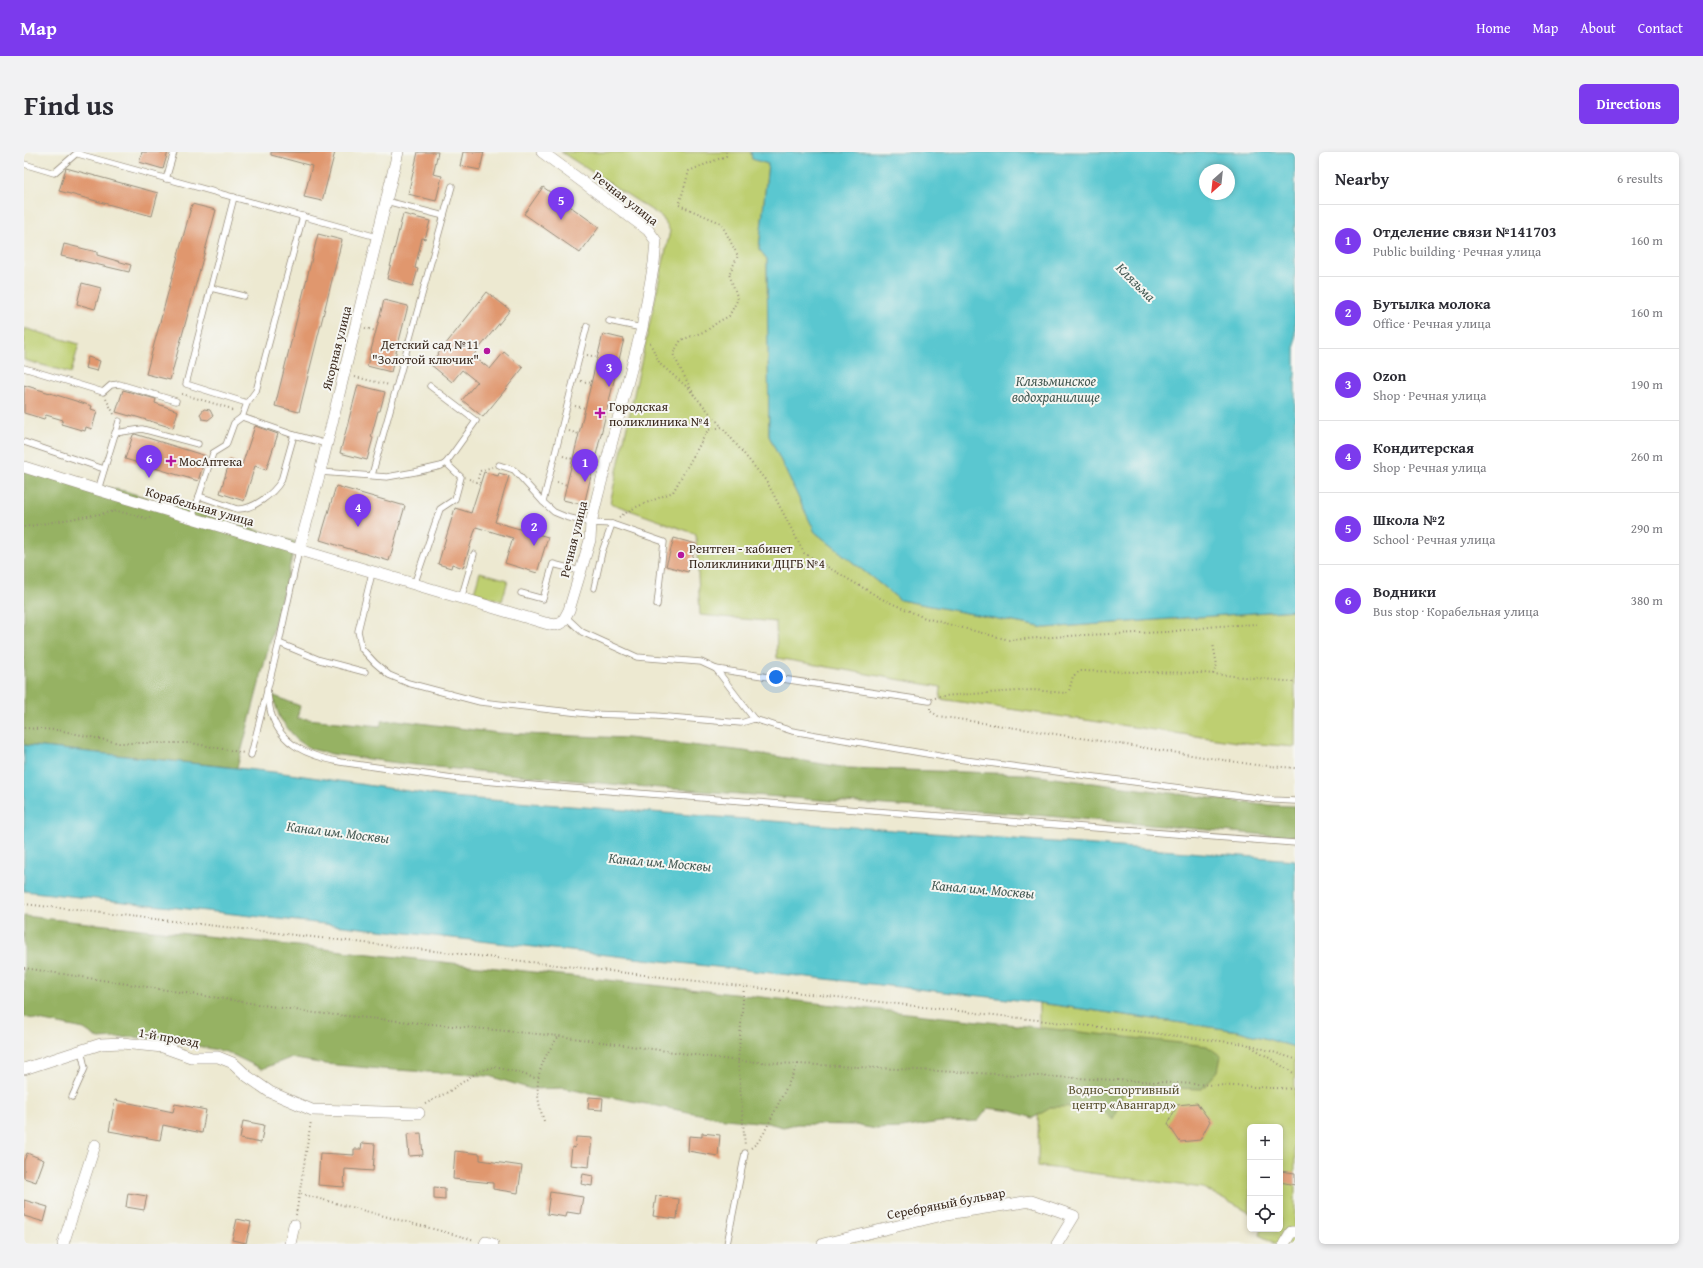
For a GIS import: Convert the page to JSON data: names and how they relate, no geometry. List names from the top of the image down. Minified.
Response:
{"streets":{"street":["Речная улица","Якорная улица","Корабельная улица","1-й проезд","Серебряный бульвар"]},"crossings":[["Якорная улица","Корабельная улица"]],"water":["Клязьма","Клязьминское водохранилище","Канал им. Москвы"],"parks":["Водно-спортивный центр «Авангард»"],"places":{"other":["Детский сад №11 \"Золотой ключик\"","Рентген - кабинет Поликлиники ДЦГБ №4"],"health":["Городская поликлиника №4","МосАптека"]},"north":"bottom left","page":{"header":"Map","nav":["Home","Map","About","Contact"],"title":"Find us","buttons":"Directions","heading":["Nearby","6 results"],"pins":["5","3","6","1","4","2"],"list":[{"mark":"1","name":"Отделение связи №141703","note":"Public building · Речная улица","value":"160 m"},{"mark":"2","name":"Бутылка молока","note":"Office · Речная улица","value":"160 m"},{"mark":"3","name":"Ozon","note":"Shop · Речная улица","value":"190 m"},{"mark":"4","name":"Кондитерская","note":"Shop · Речная улица","value":"260 m"},{"mark":"5","name":"Школа №2","note":"School · Речная улица","value":"290 m"},{"mark":"6","name":"Водники","note":"Bus stop · Корабельная улица","value":"380 m"}],"map_buttons":["+","−"]}}
